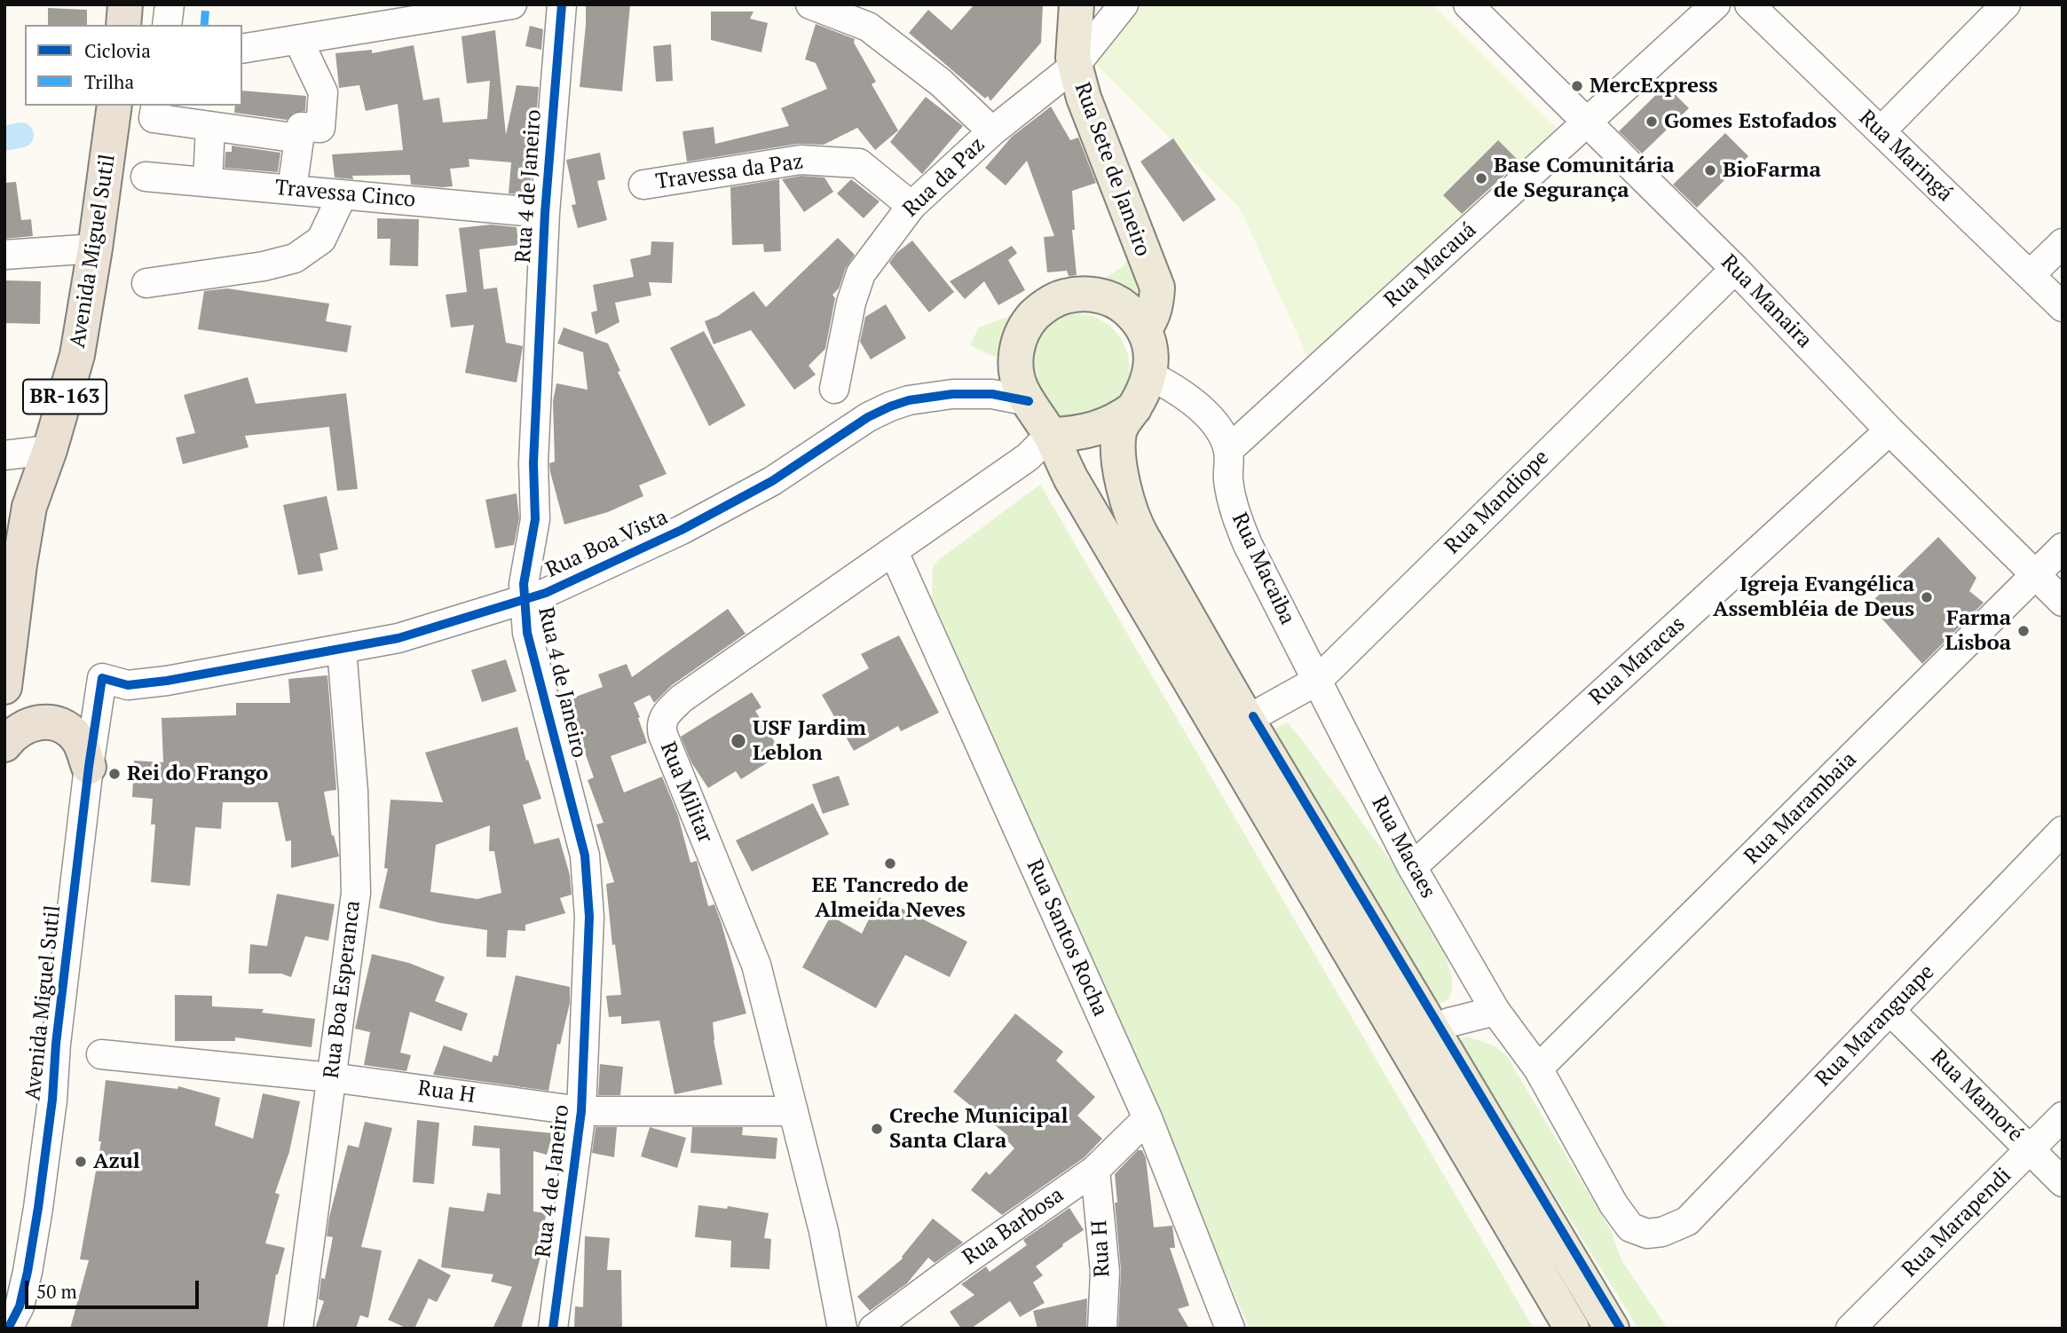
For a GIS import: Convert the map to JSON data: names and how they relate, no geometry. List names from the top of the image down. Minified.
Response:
{"streets":{"highway":["Avenida Miguel Sutil","BR-163"],"main road":["Rua Sete de Janeiro"],"street":["Rua Maringá","Travessa da Paz","Rua da Paz","Rua 4 de Janeiro","Travessa Cinco","Rua Macauá","Rua Manaira","Rua Mandiope","Rua Boa Vista","Rua Macaiba","Rua Maracas","Rua Militar","Rua Marambaia","Rua Macaes","Rua Santos Rocha","Rua Boa Esperanca","Rua Maranguape","Rua H","Rua Mamoré","Rua Marapendi","Rua Barbosa"]},"crossings":[["Rua Sete de Janeiro","Rua da Paz"],["Rua Sete de Janeiro","Rua Boa Vista"],["Rua Sete de Janeiro","Rua Macaiba"],["Rua Sete de Janeiro","Rua Militar"],["Travessa da Paz","Rua da Paz"],["Rua 4 de Janeiro","Travessa Cinco"],["Rua 4 de Janeiro","Rua Boa Vista"],["Rua 4 de Janeiro","Rua H"],["Avenida Miguel Sutil","Rua Boa Vista"],["Rua Macauá","Rua Manaira"],["Rua Macauá","Rua Macaiba"],["Rua Manaira","Rua Mandiope"],["Rua Manaira","Rua Maracas"],["Rua Manaira","Rua Marambaia"],["Rua Mandiope","Rua Macaiba"],["Rua Mandiope","Rua Macaes"],["Rua Boa Vista","Rua Macaiba"],["Rua Boa Vista","Rua Militar"],["Rua Boa Vista","Rua Boa Esperanca"],["Rua Macaiba","Rua Militar"],["Rua Macaiba","Rua Macaes"],["Rua Maracas","Rua Macaes"],["Rua Militar","Rua Santos Rocha"],["Rua Militar","Rua H"],["Rua Marambaia","Rua Macaes"],["Rua Macaes","Rua Maranguape"],["Rua Santos Rocha","Rua Barbosa"],["Rua Boa Esperanca","Rua H"],["Rua Maranguape","Rua Mamoré"],["Rua H","Rua Barbosa"],["Rua Mamoré","Rua Marapendi"]],"places":["MercExpress","Gomes Estofados","BioFarma","Base Comunitária de Segurança","Igreja Evangélica Assembléia de Deus","Farma Lisboa","USF Jardim Leblon","Rei do Frango","EE Tancredo de Almeida Neves","Creche Municipal Santa Clara","Azul"],"legend":["Ciclovia","Trilha"],"scale_bar":"50 m"}
